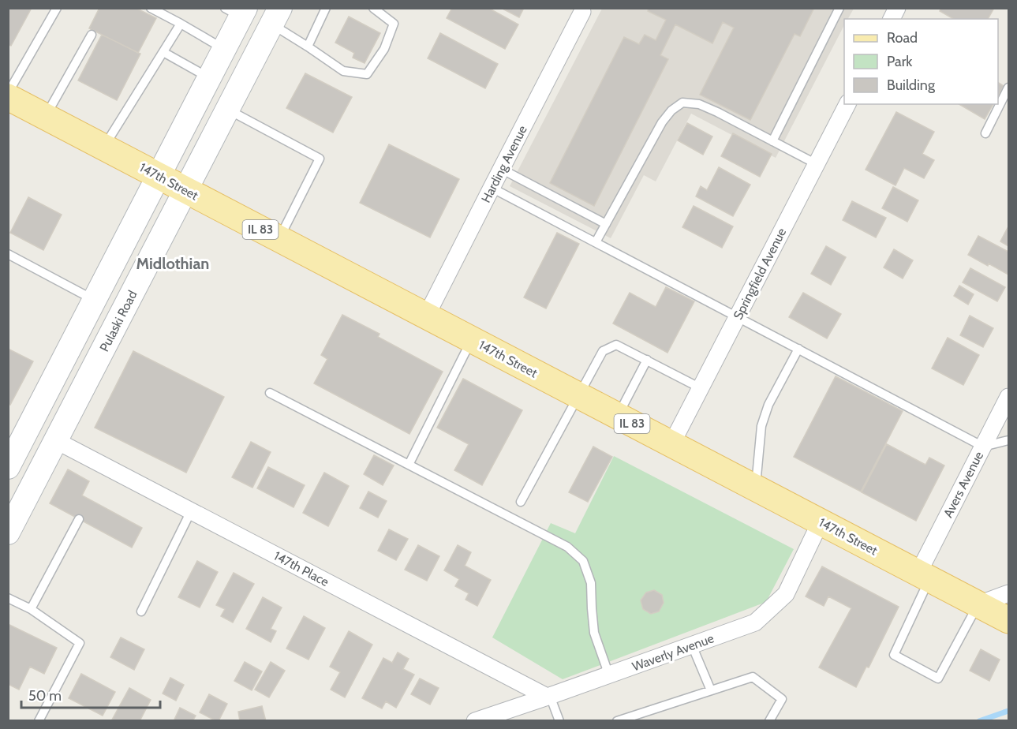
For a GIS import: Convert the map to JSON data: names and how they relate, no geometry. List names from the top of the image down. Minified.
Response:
{"streets":{"main road":["147th Street","IL 83","Pulaski Road"],"street":["Harding Avenue","Springfield Avenue","Avers Avenue","147th Place","Waverly Avenue"]},"crossings":[["Harding Avenue","147th Street"],["147th Street","Springfield Avenue"],["147th Street","Pulaski Road"],["147th Street","Avers Avenue"],["147th Street","Waverly Avenue"],["Pulaski Road","147th Place"],["147th Place","Waverly Avenue"]],"districts":["Midlothian"],"legend":["Road","Park","Building"],"scale_bar":"50 m"}
